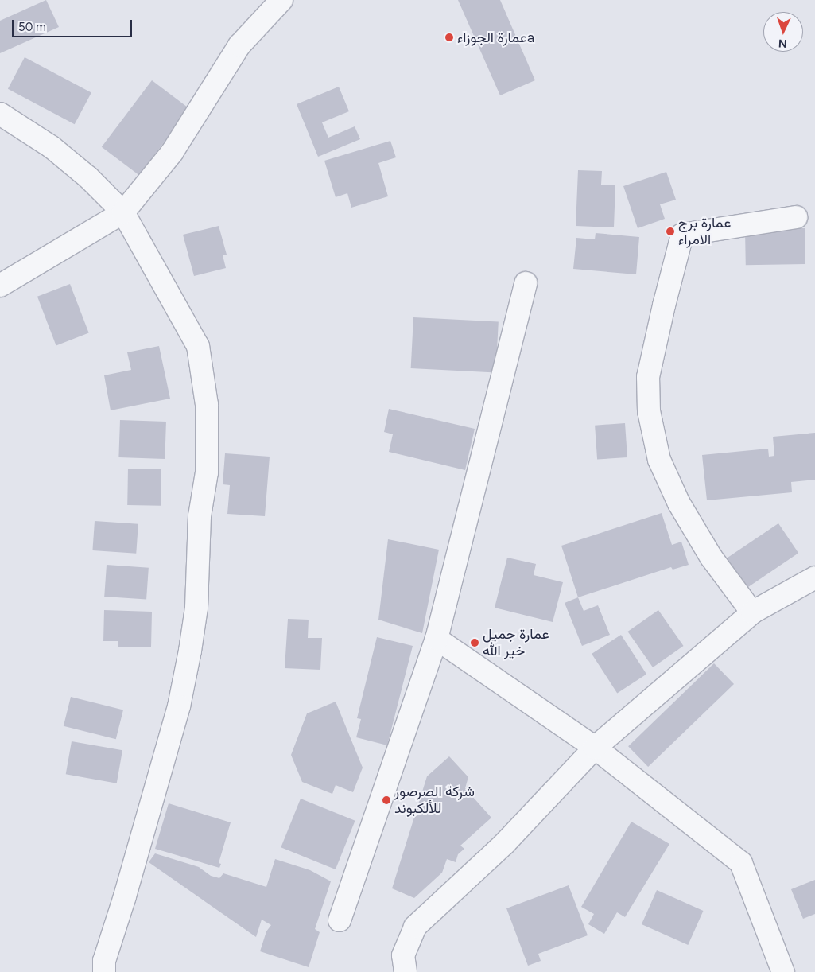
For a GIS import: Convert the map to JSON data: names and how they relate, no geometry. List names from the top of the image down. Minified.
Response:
{"places":["عمارة الجوزاءa","عمارة برج الامراء","عمارة جميل خير الله","شركة الصرصور للألكبوند"],"scale_bar":"50 m","north":"bottom"}
